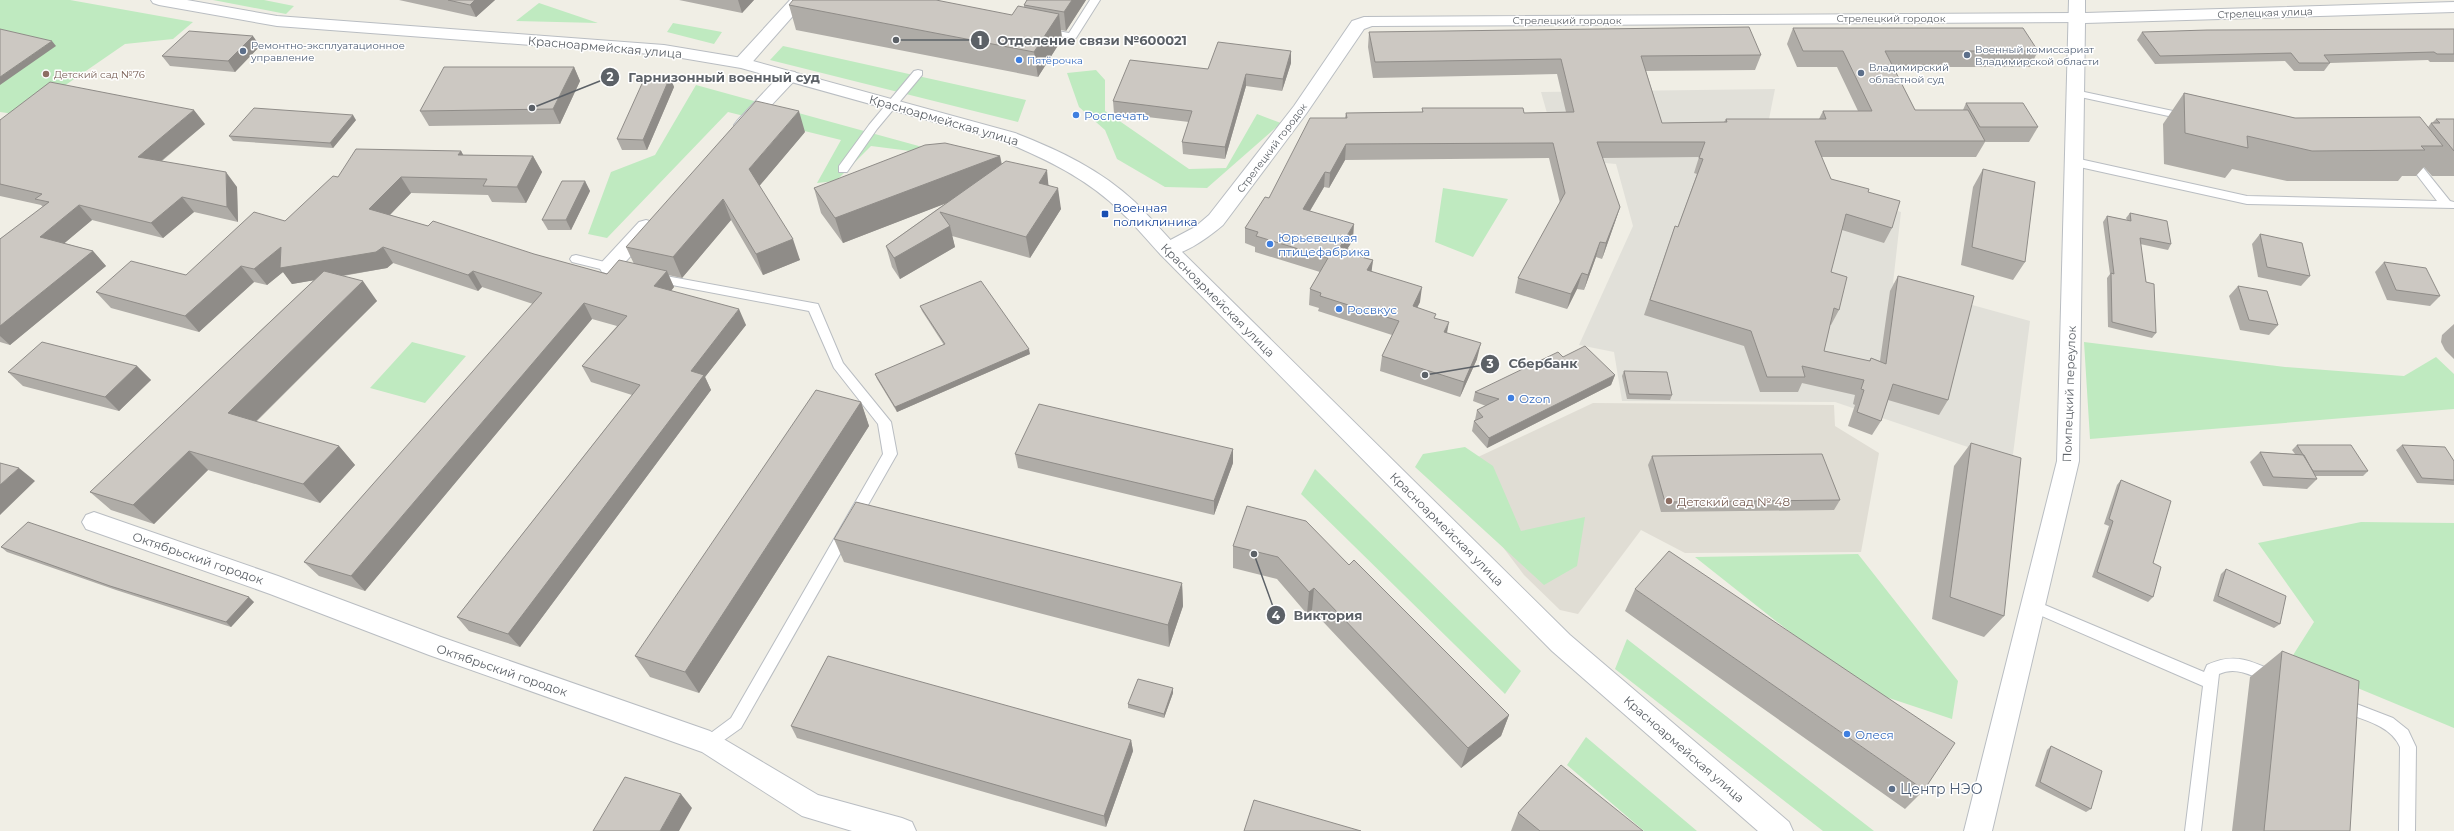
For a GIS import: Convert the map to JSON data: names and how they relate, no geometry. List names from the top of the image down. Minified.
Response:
{"streets":{"street":["Стрелецкая улица","Стрелецкий городок","Красноармейская улица","Помпецкий переулок","Октябрьский городок"]},"crossings":[["Стрелецкая улица","Стрелецкий городок"],["Стрелецкая улица","Помпецкий переулок"],["Стрелецкий городок","Красноармейская улица"],["Стрелецкий городок","Помпецкий переулок"]],"places":{"other":["Отделение связи №600021","Ремонтно-эксплуатационное управление","Военный комиссариат Владимирской области","Пятёрочка","Владимирский областной суд","Детский сад №76","Гарнизонный военный суд","Роспечать","Юрьевецкая птицефабрика","Росвкус","Сбербанк","Ozon","Детский сад № 48","Виктория","Олеся","Центр НЭО"],"transit":["Военная поликлиника"]}}
